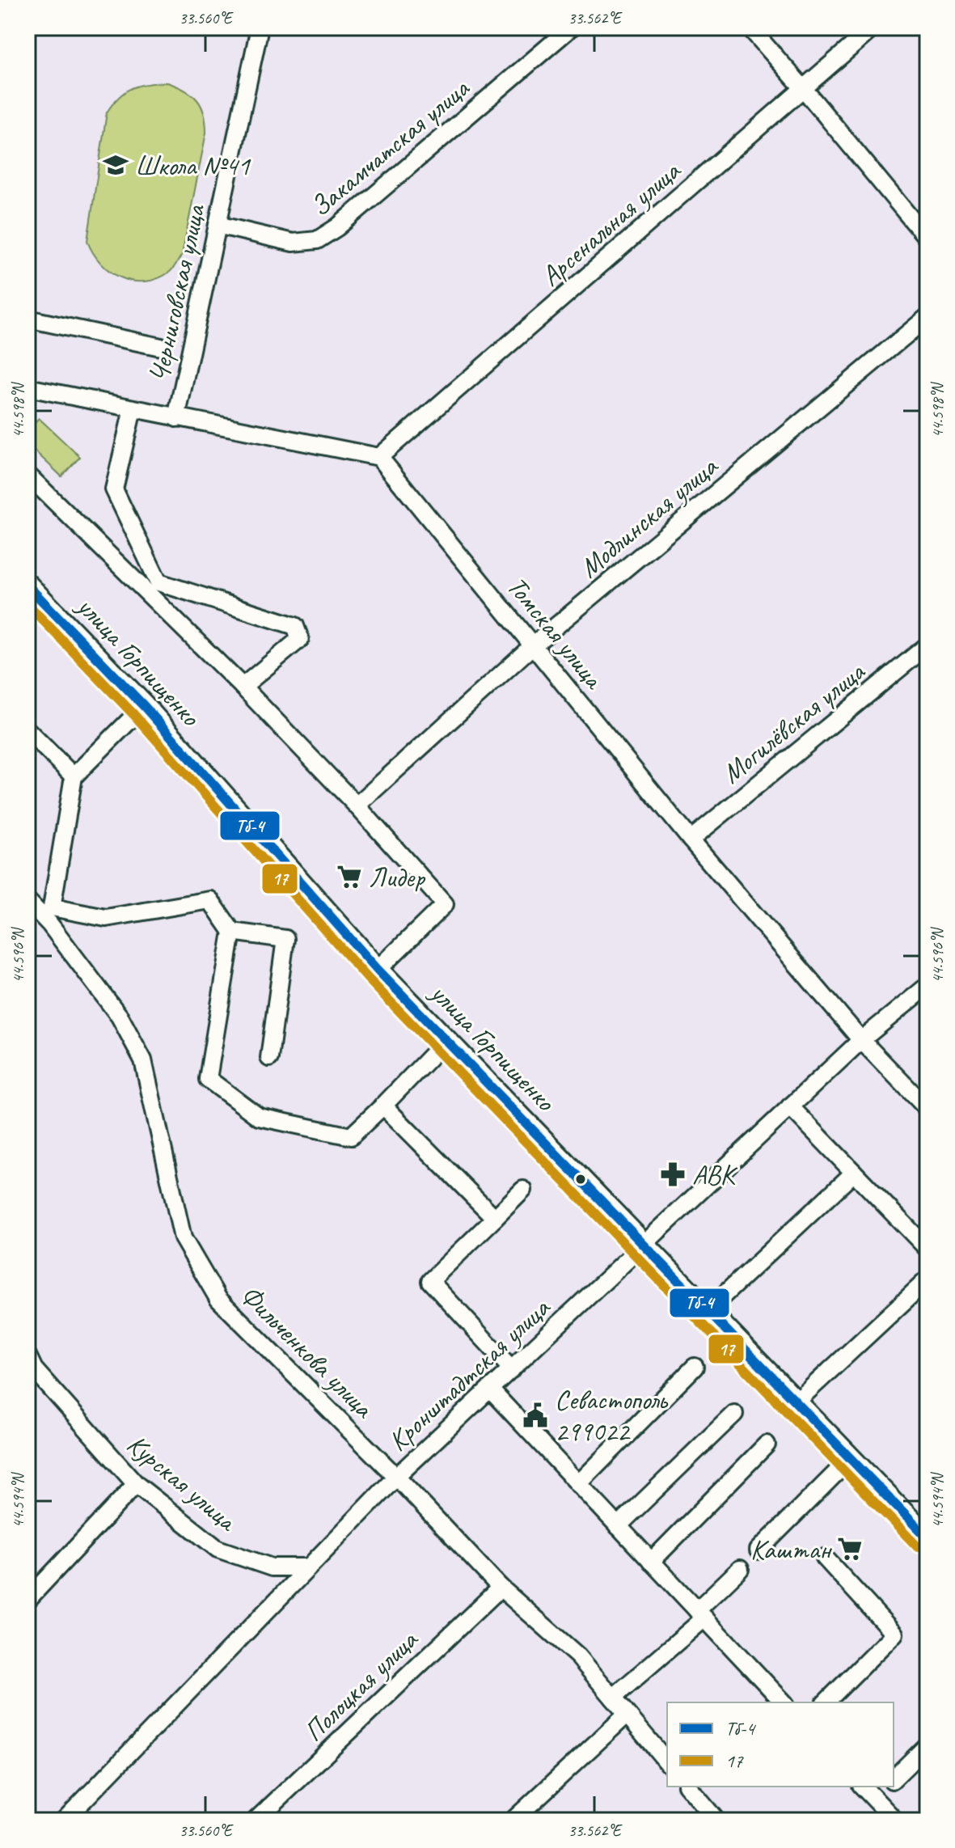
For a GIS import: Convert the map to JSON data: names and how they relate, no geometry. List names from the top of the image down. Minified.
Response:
{"streets":{"main road":["улица Горпищенко"],"street":["Закамчатская улица","Арсенальная улица","Черниговская улица","Модлинская улица","Томская улица","Могилёвская улица","Фильченкова улица","Кронштадтская улица","Курская улица","Полоцкая улица"]},"crossings":[["Закамчатская улица","Черниговская улица"],["Арсенальная улица","Томская улица"],["Модлинская улица","Томская улица"],["Томская улица","Могилёвская улица"],["Томская улица","Кронштадтская улица"],["улица Горпищенко","Кронштадтская улица"],["Фильченкова улица","Кронштадтская улица"],["Фильченкова улица","Полоцкая улица"],["Кронштадтская улица","Курская улица"]],"places":{"school or university":["Школа №41"],"supermarket":["Лидер","Каштан"],"pharmacy":["АВК"],"public building":["Севастополь 299022"]},"lines":["transit line Тб-4","transit line 17"],"legend":["Тб-4","17"],"coordinates":["33.560°E","33.562°E","44.598°N","44.596°N","44.594°N"]}
